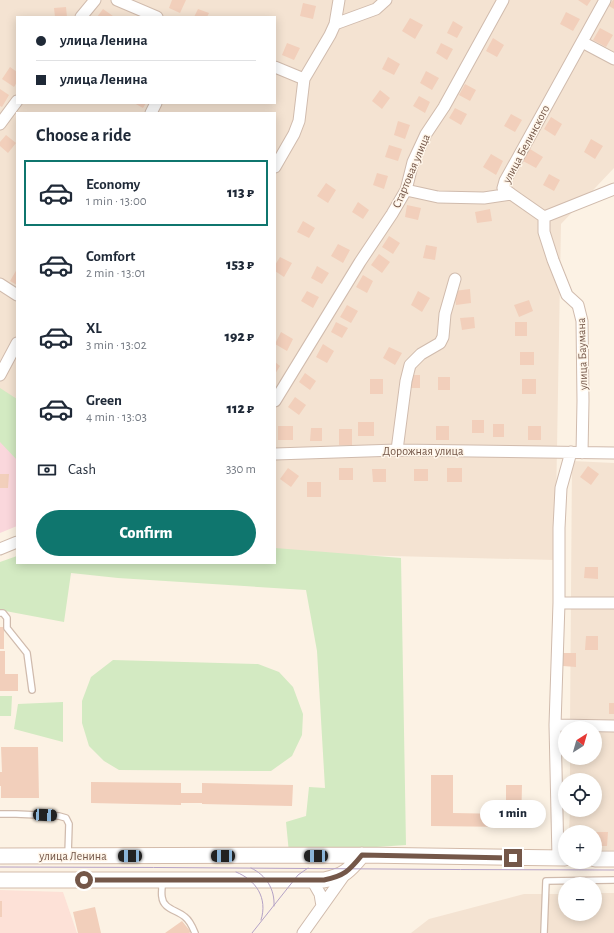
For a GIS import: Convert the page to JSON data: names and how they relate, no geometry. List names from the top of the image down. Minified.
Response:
{"streets":{"main road":["улица Ленина"],"street":["улица Белинского","Стартовая улица","улица Баумана","Дорожная улица"]},"crossings":[["улица Белинского","Стартовая улица"],["улица Баумана","Дорожная улица"]],"north":"top right","page":{"banner":["улица Ленина","улица Ленина"],"heading":"Choose a ride","list":[{"name":"Economy","note":"1 min · 13:00","value":"113 ₽"},{"name":"Comfort","note":"2 min · 13:01","value":"153 ₽"},{"name":"XL","note":"3 min · 13:02","value":"192 ₽"},{"name":"Green","note":"4 min · 13:03","value":"112 ₽"}],"pay":["Cash","330 m"],"buttons":"Confirm","map_buttons":["+","−"],"bubble":"1 min"}}
